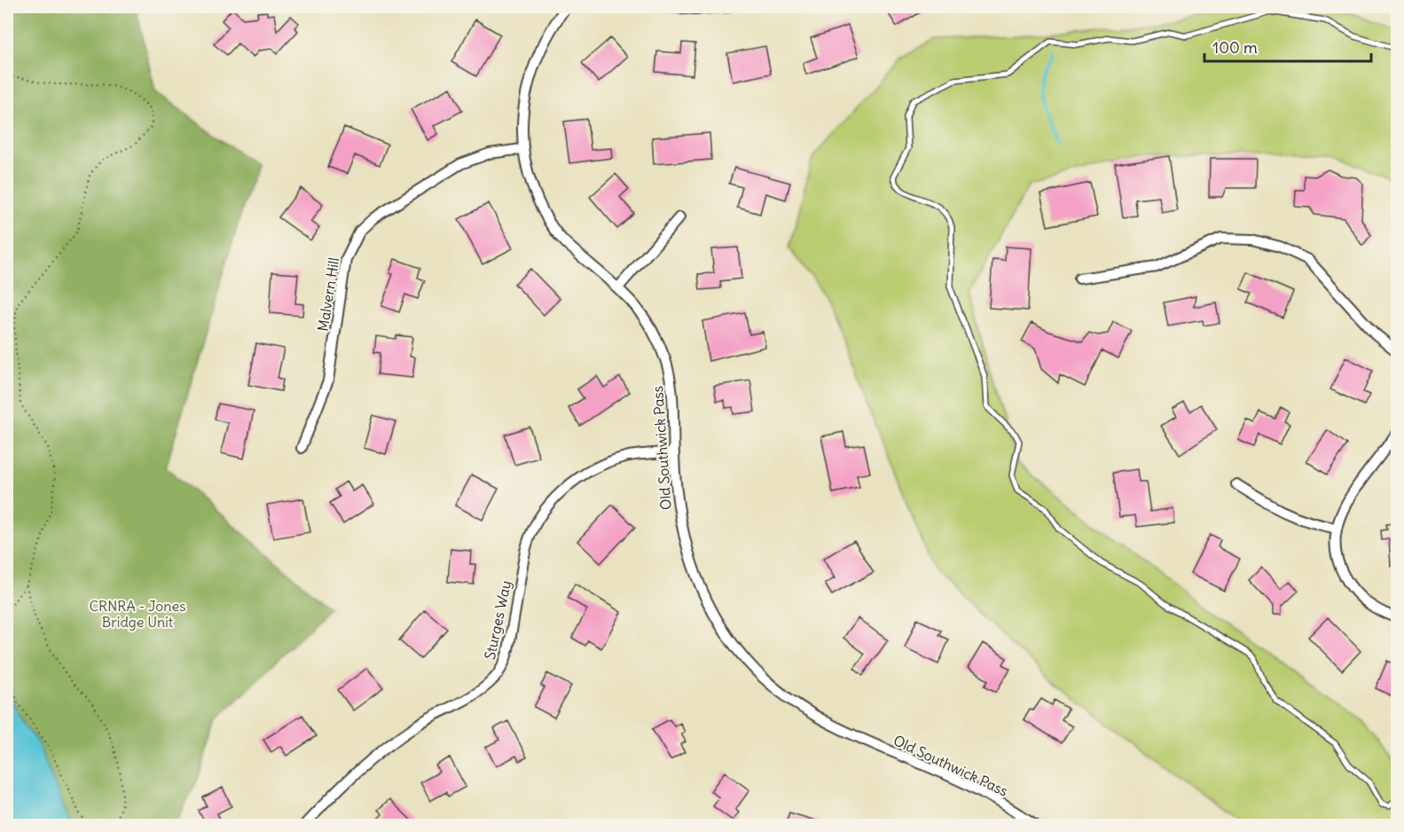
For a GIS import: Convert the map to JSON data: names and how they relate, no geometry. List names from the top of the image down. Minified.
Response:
{"streets":{"street":["Malvern Hill","Old Southwick Pass","Sturges Way"]},"crossings":[["Malvern Hill","Old Southwick Pass"],["Old Southwick Pass","Sturges Way"]],"parks":["CRNRA - Jones Bridge Unit"],"scale_bar":"100 m"}
